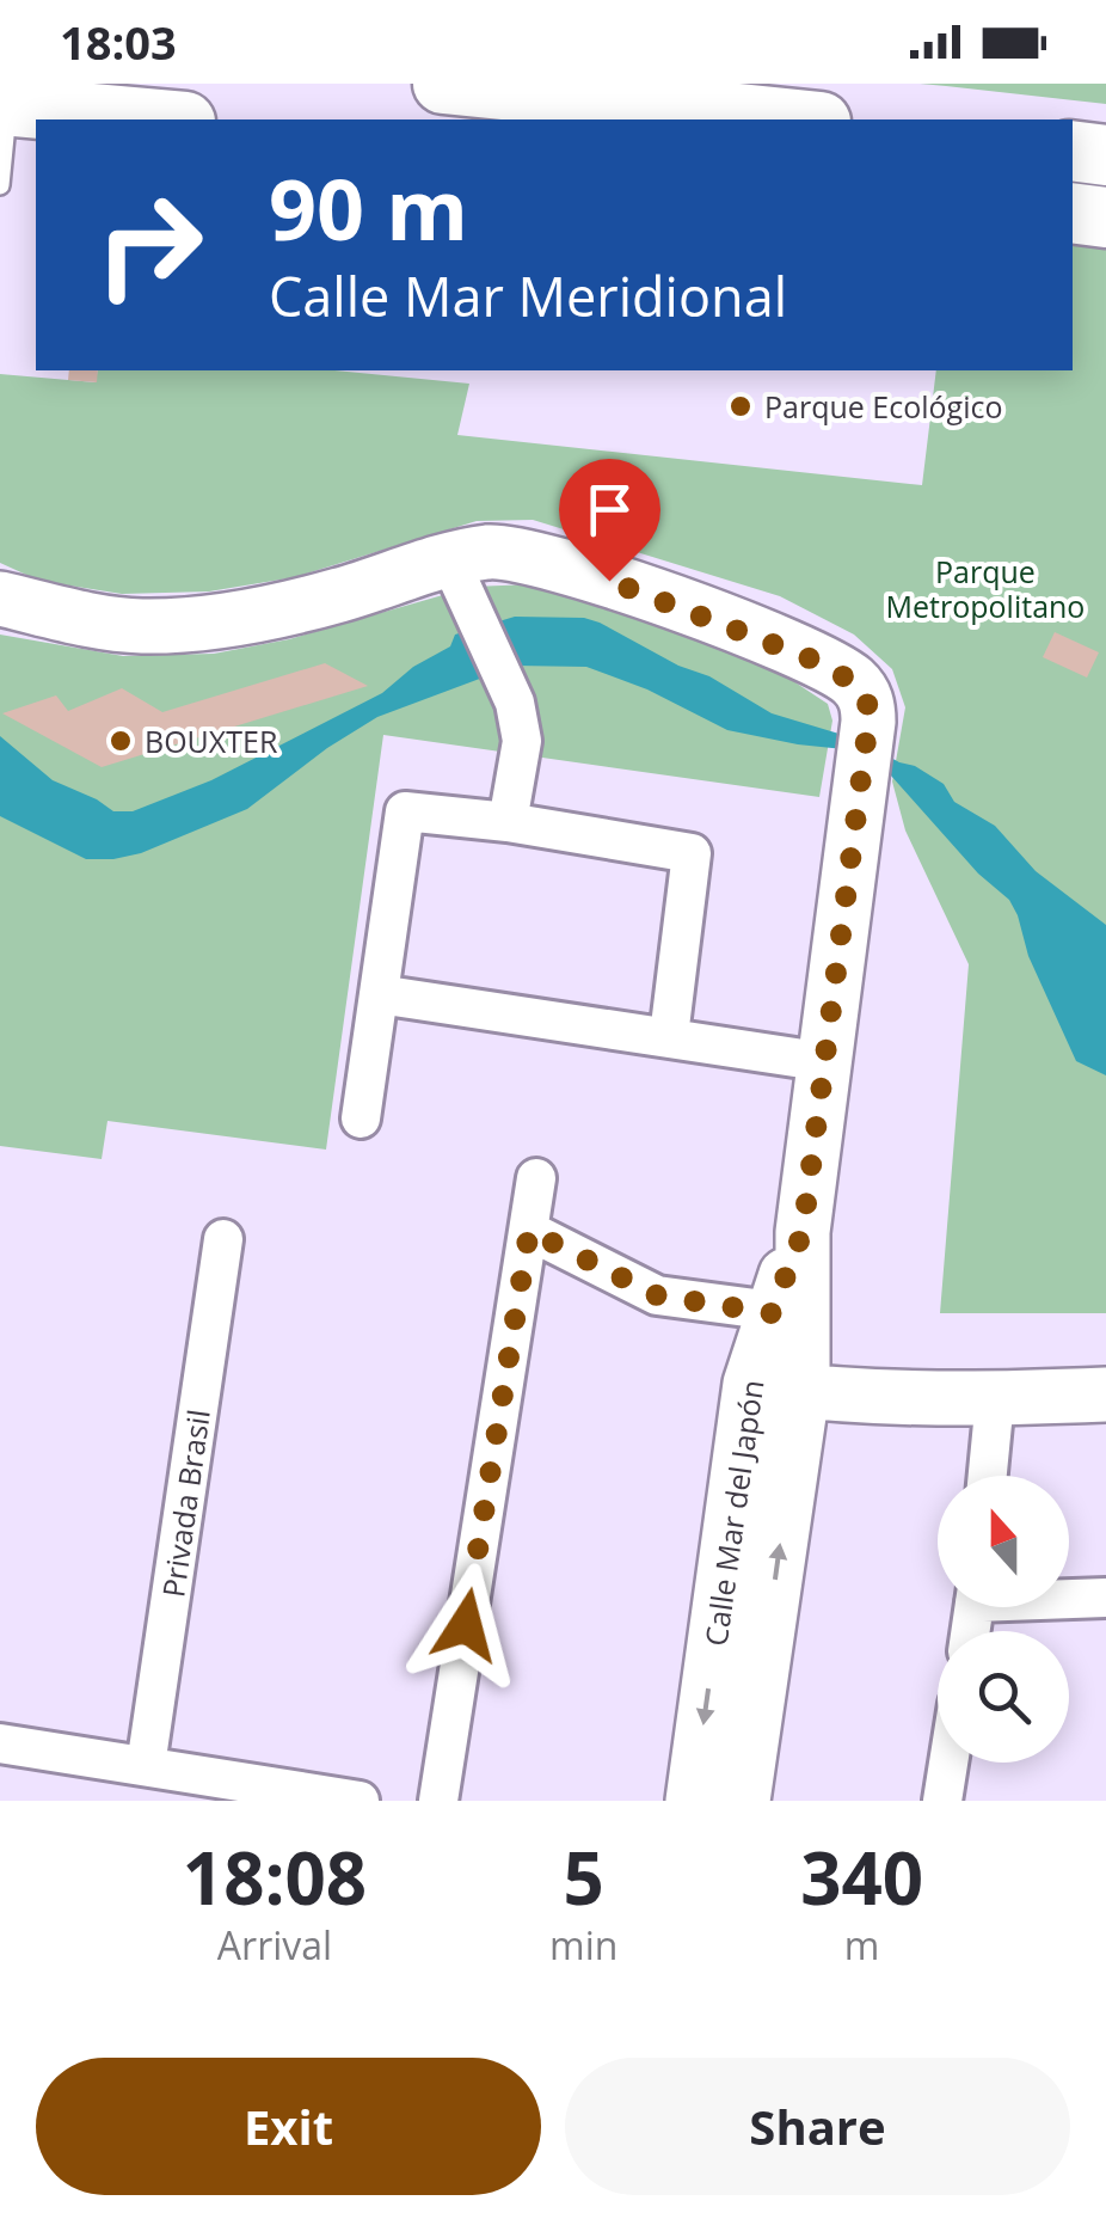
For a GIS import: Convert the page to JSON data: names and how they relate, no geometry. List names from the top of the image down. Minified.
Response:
{"streets":{"street":["Privada Brasil","Calle Mar del Japón"]},"parks":["Parque Metropolitano"],"places":["Parque Ecológico","BOUXTER"],"north":"top","page":{"status":"18:03","turn":["90 m","Calle Mar Meridional"],"eta":["18:08","Arrival","5","min","340","m"],"buttons":["Exit","Share"]}}
